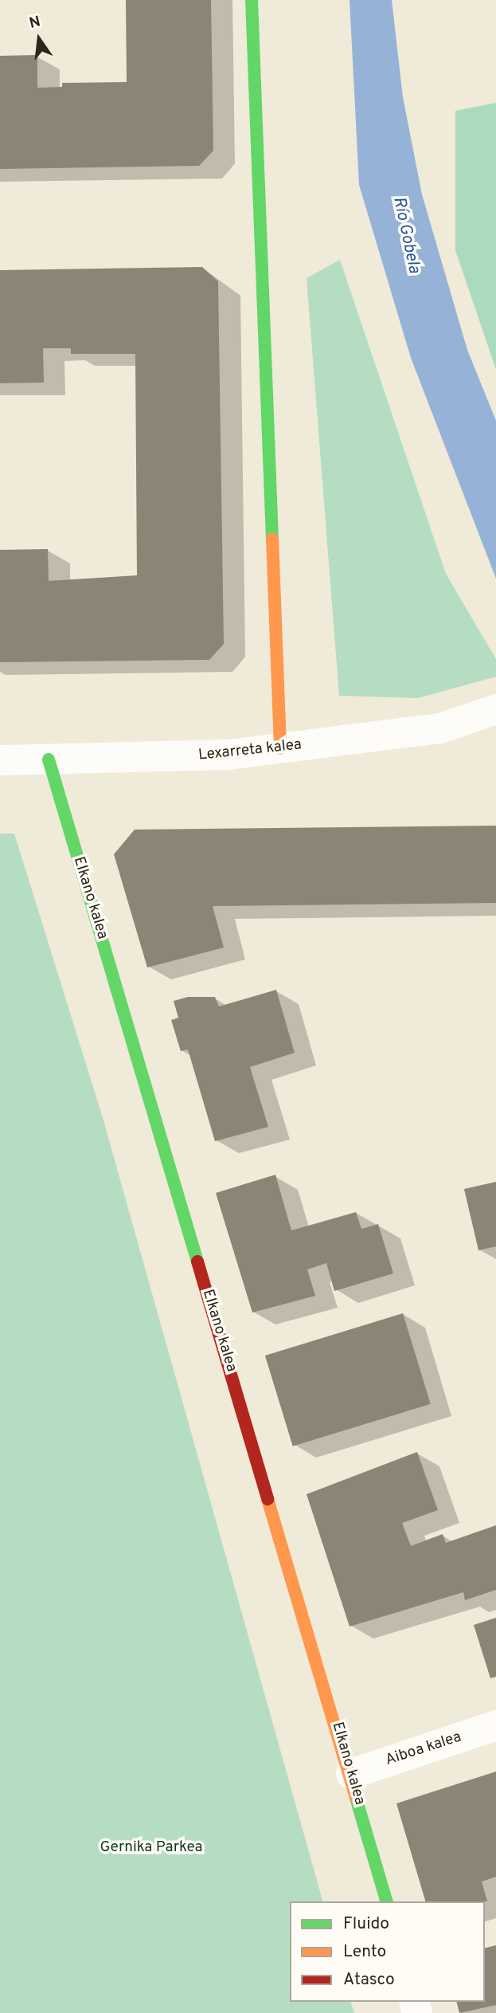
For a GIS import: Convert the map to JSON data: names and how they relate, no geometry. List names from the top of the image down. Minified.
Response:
{"streets":{"street":["Lexarreta kalea","Elkano kalea","Aiboa kalea"]},"crossings":[["Lexarreta kalea","Elkano kalea"],["Elkano kalea","Aiboa kalea"]],"water":["Río Gobela"],"parks":["Gernika Parkea"],"legend":["Fluido","Lento","Atasco"],"north":"top"}
